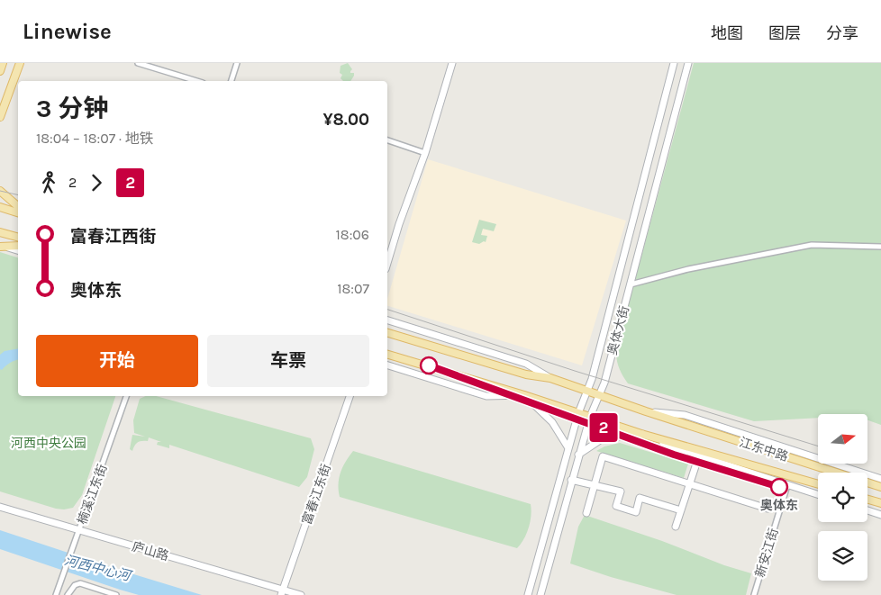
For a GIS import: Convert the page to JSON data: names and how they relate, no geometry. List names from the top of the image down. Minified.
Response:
{"streets":{"main road":["江东中路"],"street":["奥体大街","楠溪江东街","富春江东街","庐山路","新安江街"]},"crossings":[["奥体大街","江东中路"],["江东中路","新安江街"],["楠溪江东街","庐山路"],["富春江东街","庐山路"]],"water":["河西中心河"],"parks":["河西中央公园"],"places":["奥体东"],"lines":["metro line 2"],"north":"right","page":{"header":"Linewise","nav":["地图","图层","分享"],"on_map":"2","heading":["3 分钟","18:04 – 18:07 · 地铁","¥8.00"],"legs":["2","2"],"list":[{"name":"富春江西街","value":"18:06"},{"name":"奥体东","value":"18:07"}],"buttons":["开始","车票"]}}
